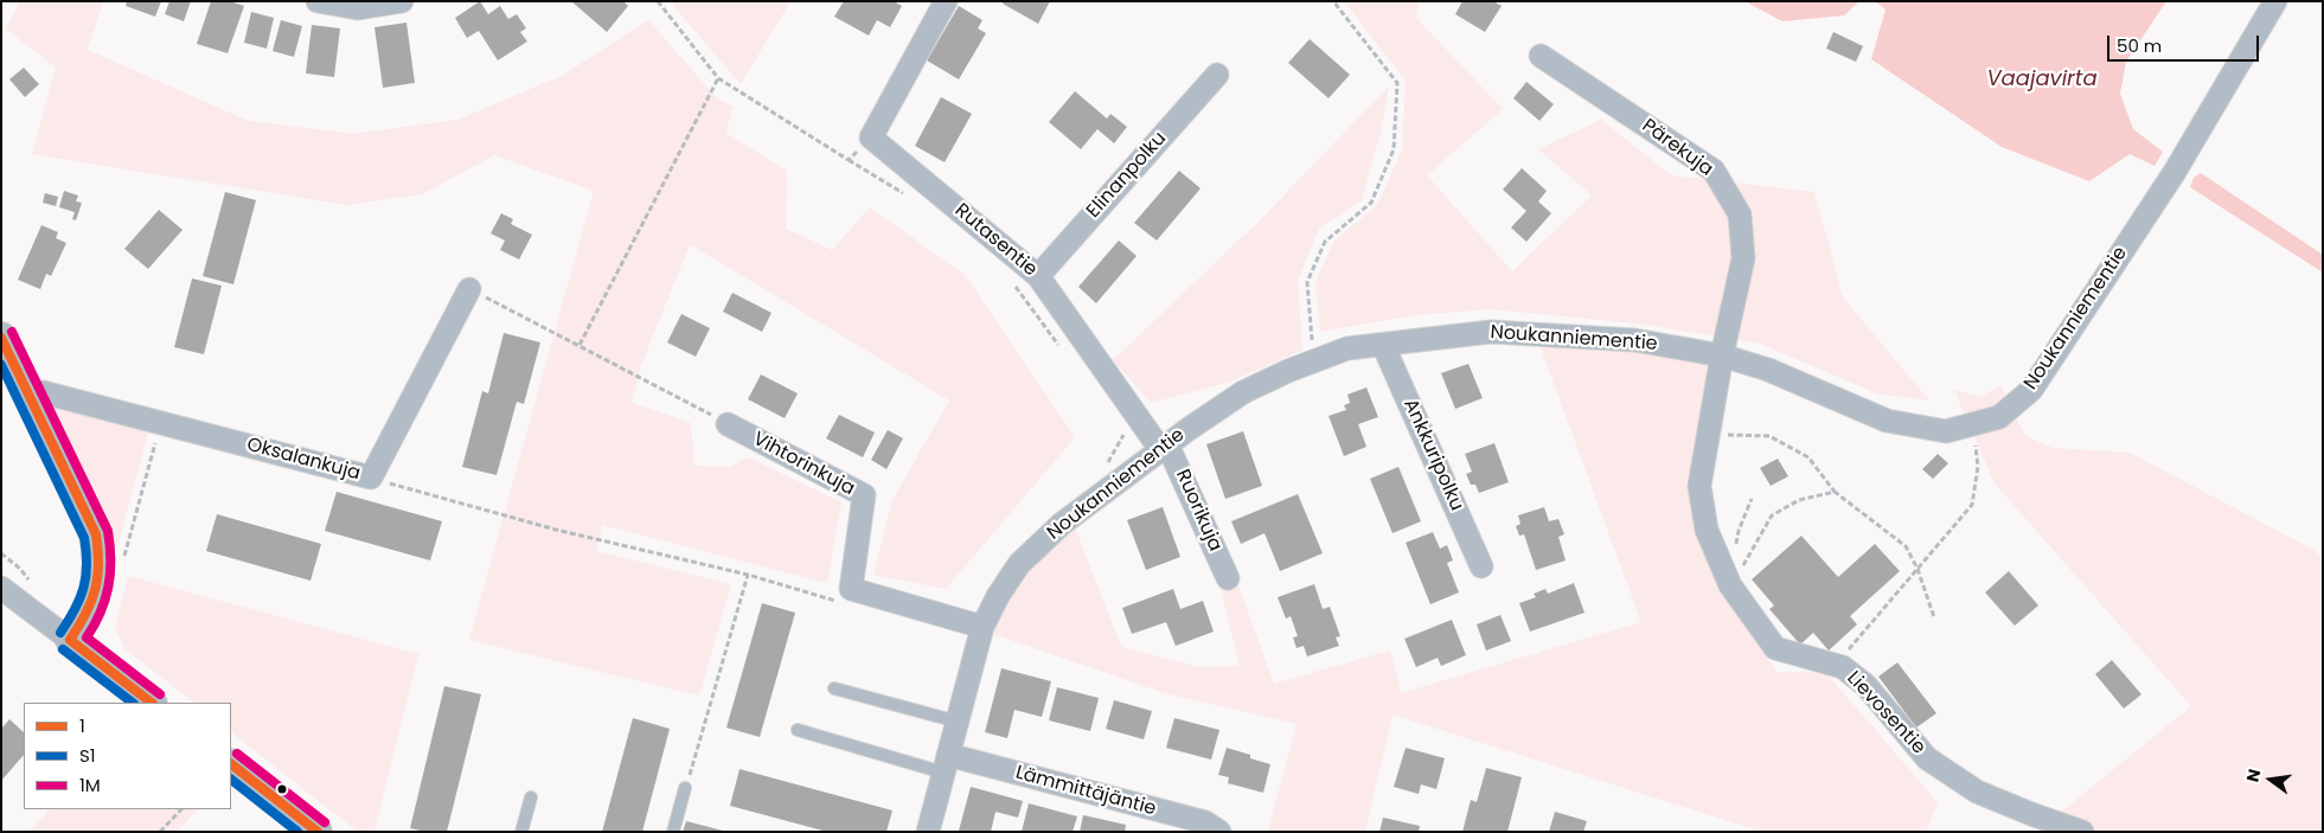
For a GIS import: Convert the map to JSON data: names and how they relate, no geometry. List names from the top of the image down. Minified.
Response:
{"streets":{"street":["Pärekuja","Elinanpolku","Rutasentie","Noukanniementie","Ankkuripolku","Oksalankuja","Vihtorinkuja","Ruorikuja","Lievosentie","Lämmittäjäntie"]},"crossings":[["Pärekuja","Noukanniementie"],["Pärekuja","Lievosentie"],["Elinanpolku","Rutasentie"],["Rutasentie","Noukanniementie"],["Rutasentie","Ruorikuja"],["Noukanniementie","Ankkuripolku"],["Noukanniementie","Vihtorinkuja"],["Noukanniementie","Ruorikuja"],["Noukanniementie","Lievosentie"],["Noukanniementie","Lämmittäjäntie"]],"water":["Vaajavirta"],"lines":["transit line 1M","transit line 1","transit line S1"],"legend":["1","S1","1M"],"scale_bar":"50 m","north":"left"}
